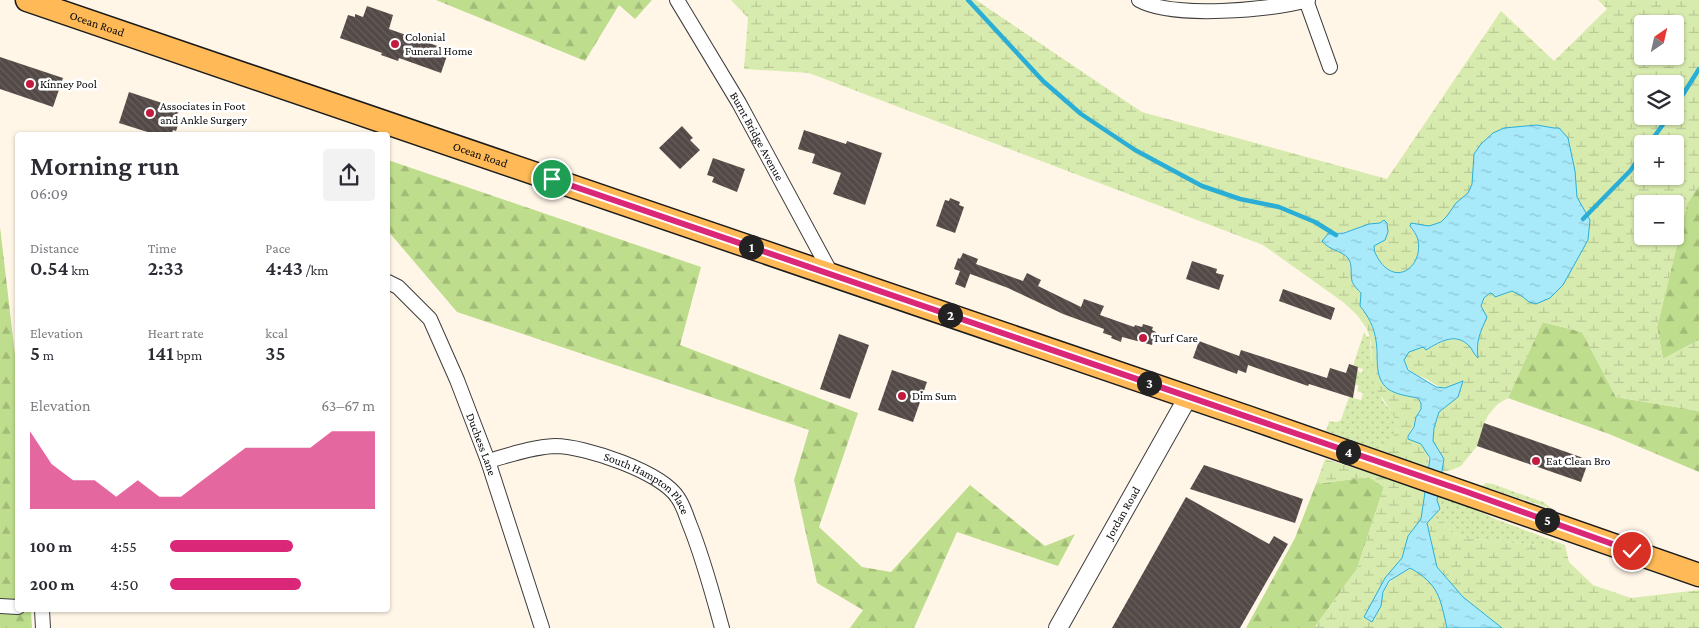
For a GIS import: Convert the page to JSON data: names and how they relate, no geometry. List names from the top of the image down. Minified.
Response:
{"streets":{"main road":["Ocean Road"],"street":["Burnt Bridge Avenue","Duchess Lane","South Hampton Place","Jordan Road"]},"crossings":[["Ocean Road","Burnt Bridge Avenue"],["Ocean Road","Jordan Road"],["Duchess Lane","South Hampton Place"]],"places":["Colonial Funeral Home","Kinney Pool","Associates in Foot and Ankle Surgery","Turf Care","Dim Sum","Eat Clean Bro"],"north":"top right","page":{"map_buttons":["+","−"],"heading":["Morning run","06:09"],"stats":[["Distance","0.54 km"],["Time","2:33"],["Pace","4:43 /km"],["Elevation","5 m"],["Heart rate","141 bpm"],["kcal","35"]],"pins":["1","2","3","4","5"],"chart":["Elevation","63–67 m"],"list":[{"name":"100 m","note":"4:55"},{"name":"200 m","note":"4:50"}]}}
